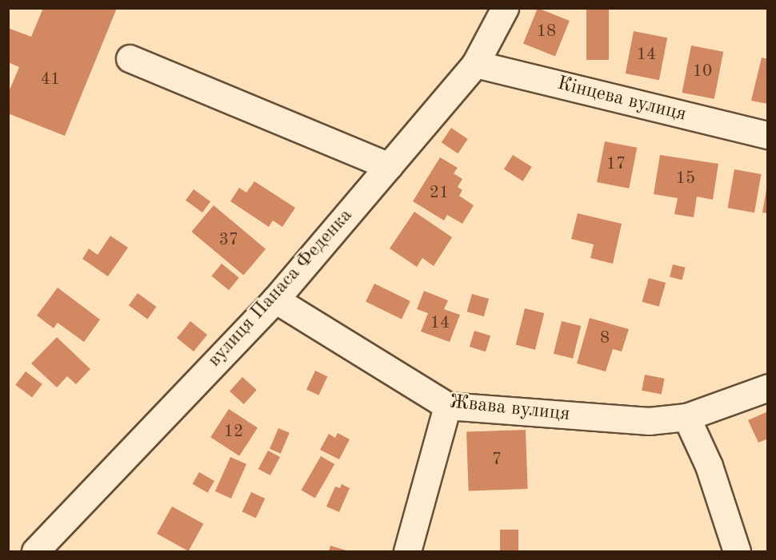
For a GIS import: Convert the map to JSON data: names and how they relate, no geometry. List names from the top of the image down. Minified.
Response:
{"streets":{"street":["Кінцева вулиця","вулиця Панаса Феденка","Жвава вулиця"]},"crossings":[["Кінцева вулиця","вулиця Панаса Феденка"],["вулиця Панаса Феденка","Жвава вулиця"]],"house_numbers":["18","14","10","41","17","15","21","37","14","8","12","7"]}
